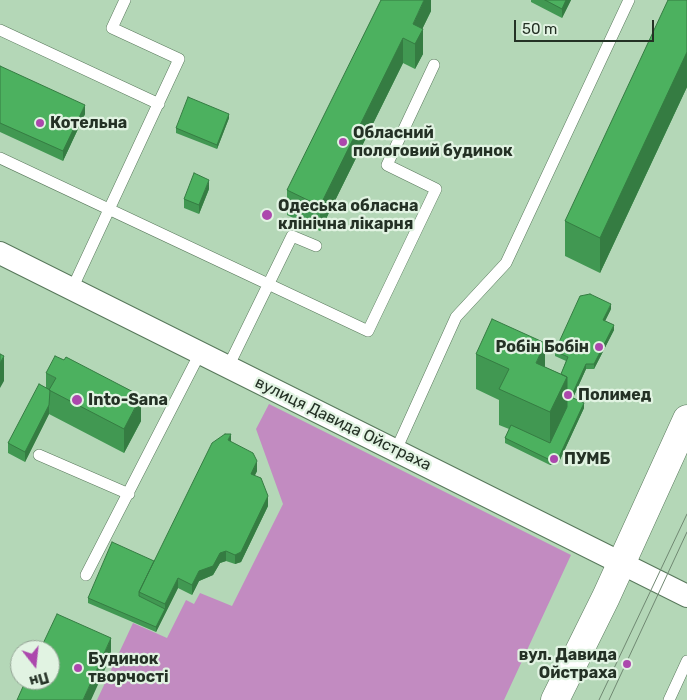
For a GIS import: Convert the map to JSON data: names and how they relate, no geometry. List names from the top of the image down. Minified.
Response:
{"streets":{"street":["вулиця Давида Ойстраха"]},"places":["Котельна","Обласний пологовий будинок","Одеська обласна клінічна лікарня","Робін Бобін","Полимед","Into-Sana","ПУМБ","вул. Давида Ойстраха","Будинок творчості"],"scale_bar":"50 m","north":"bottom"}
